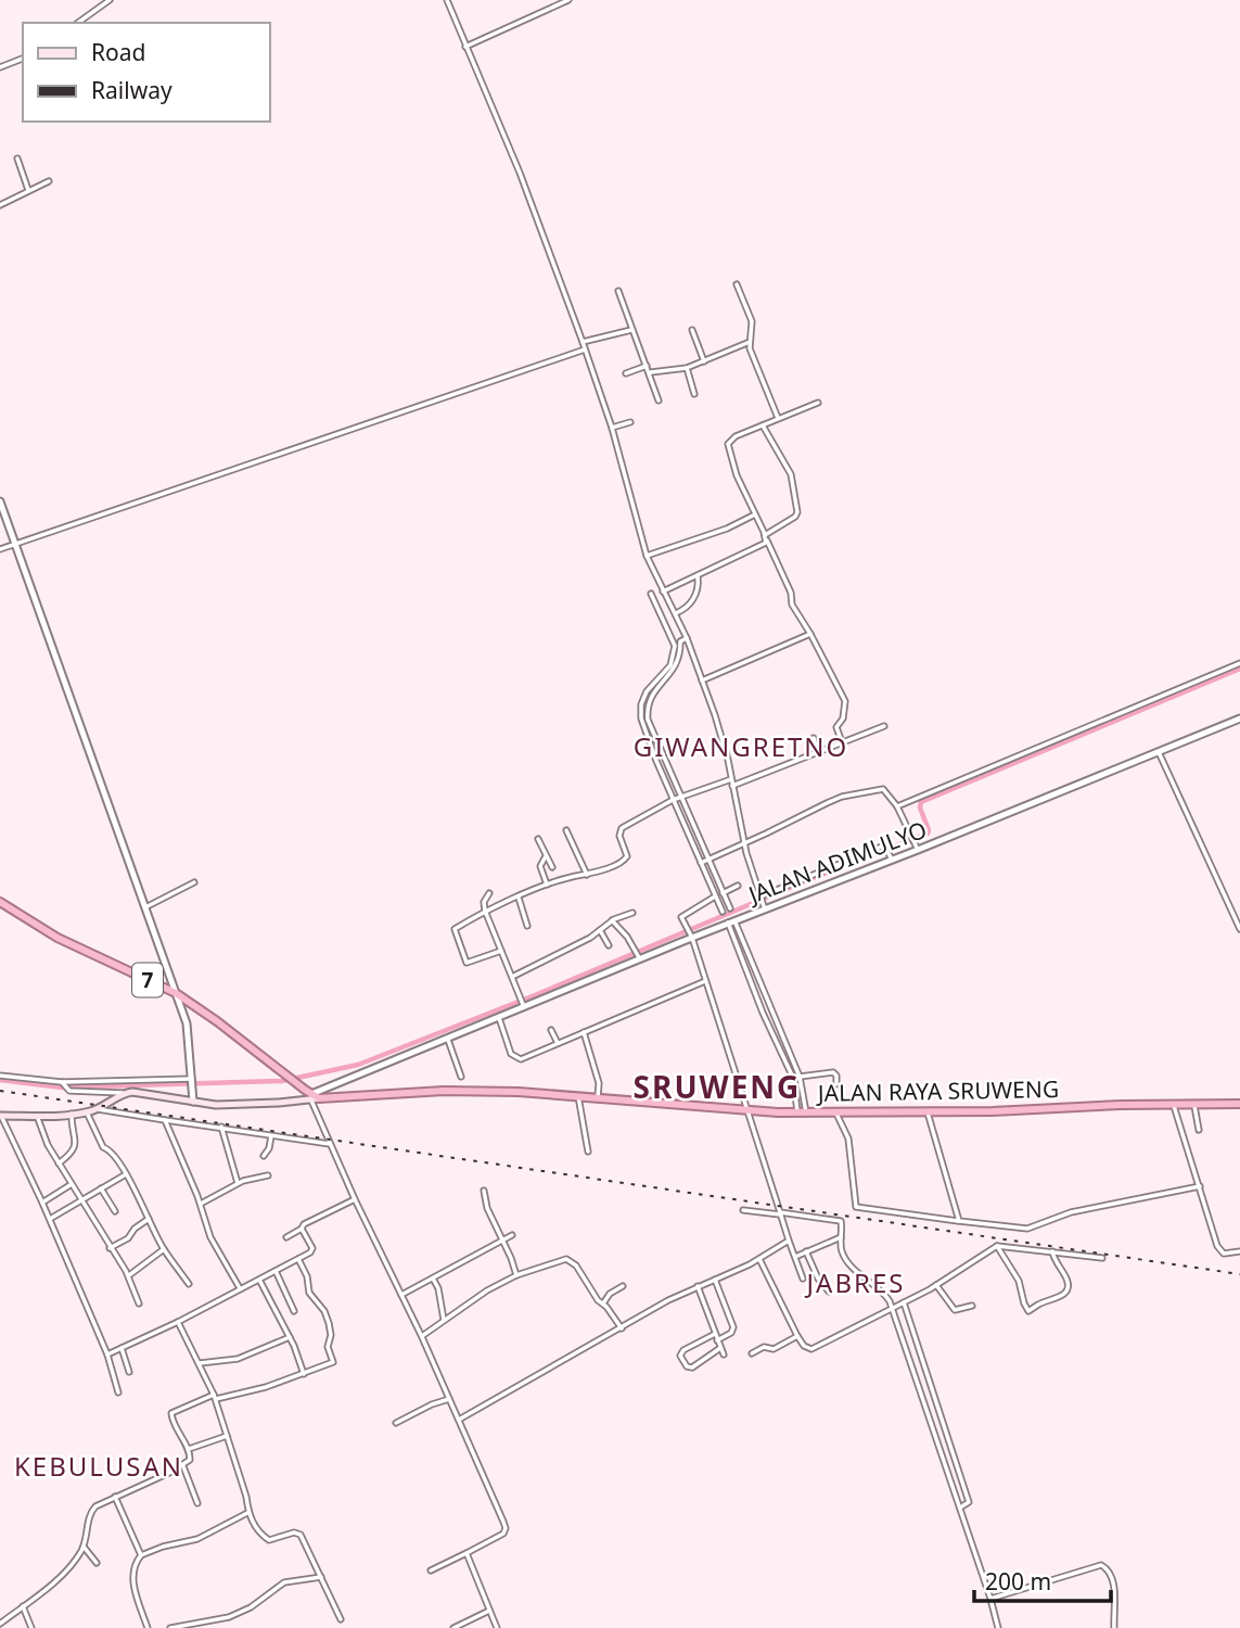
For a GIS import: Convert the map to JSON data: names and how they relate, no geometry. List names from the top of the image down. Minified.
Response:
{"streets":{"highway":["7","JALAN RAYA SRUWENG"],"street":["JALAN ADIMULYO"]},"crossings":[["JALAN ADIMULYO","7"],["JALAN ADIMULYO","JALAN RAYA SRUWENG"],["7","JALAN RAYA SRUWENG"]],"districts":["GIWANGRETNO","SRUWENG","JABRES","KEBULUSAN"],"legend":["Road","Railway"],"scale_bar":"200 m"}
